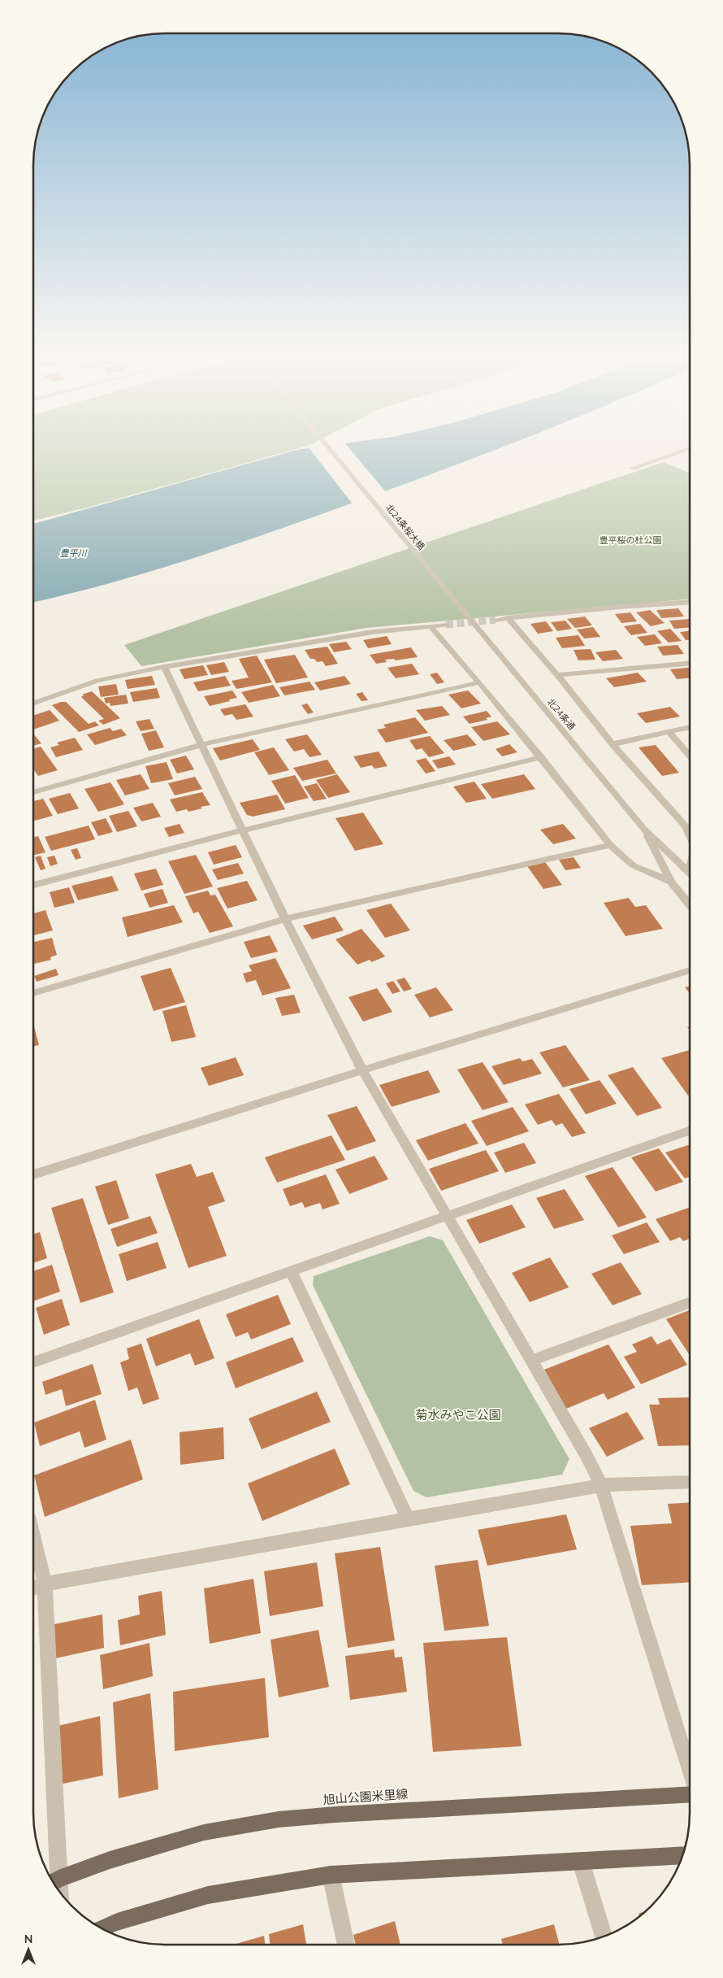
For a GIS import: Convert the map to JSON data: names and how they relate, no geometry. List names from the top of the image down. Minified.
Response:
{"streets":{"main road":["旭山公園米里線"],"street":["北24条桜大橋","北24条通"]},"crossings":[["北24条桜大橋","北24条通"]],"water":["豊平川"],"parks":["豊平桜の杜公園","菊水みやこ公園"],"north":"top"}
